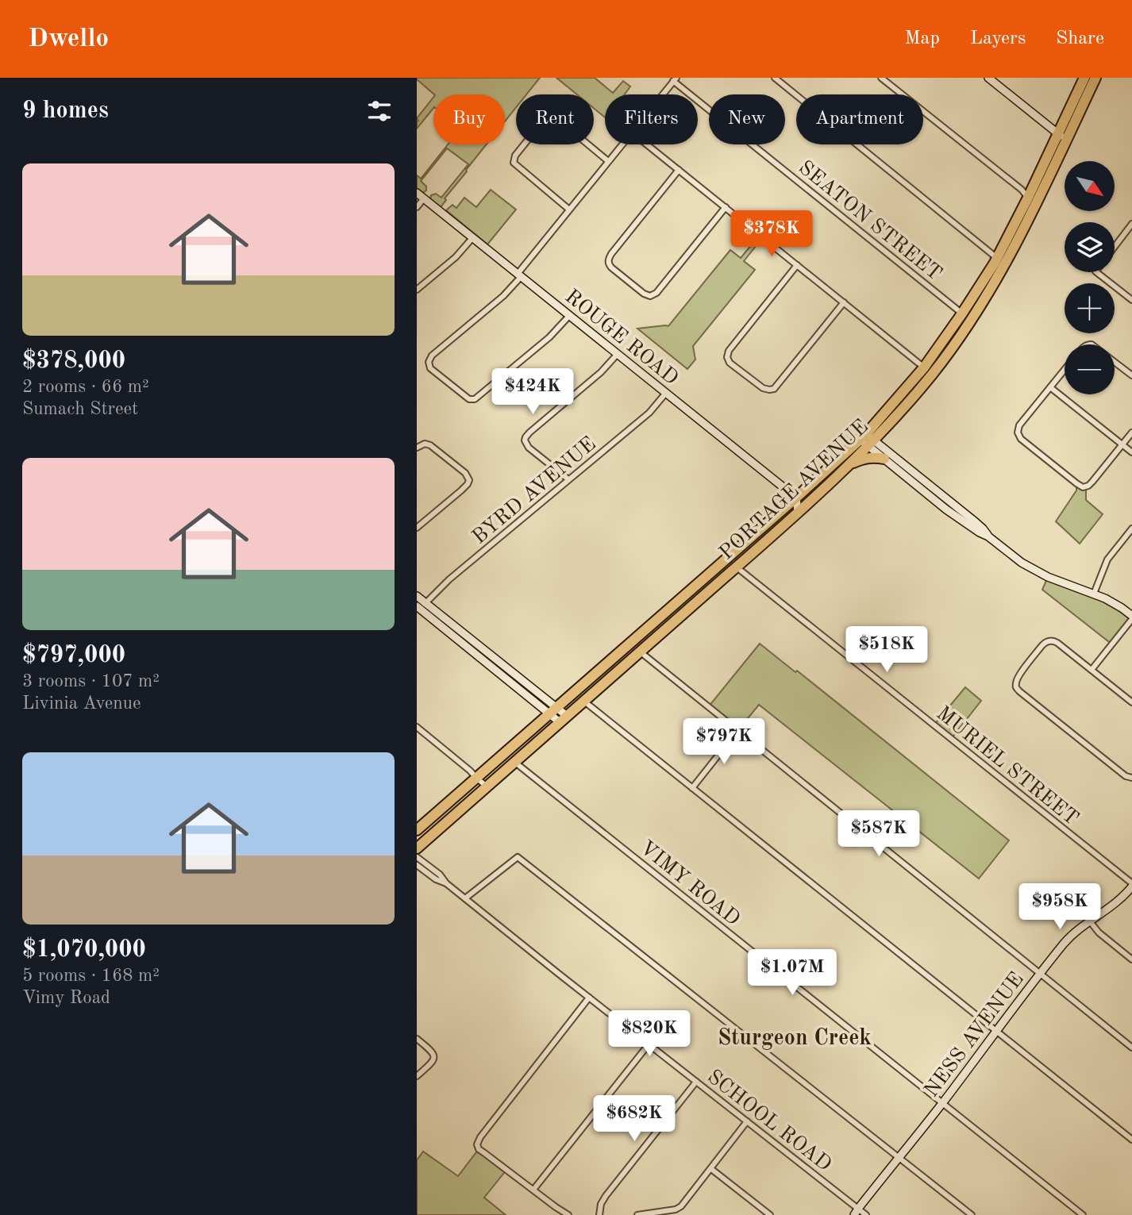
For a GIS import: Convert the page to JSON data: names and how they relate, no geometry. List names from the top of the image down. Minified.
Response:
{"streets":{"highway":["PORTAGE AVENUE"],"street":["SEATON STREET","ROUGE ROAD","BYRD AVENUE","MURIEL STREET","VIMY ROAD","NESS AVENUE","SCHOOL ROAD"]},"crossings":[["SEATON STREET","PORTAGE AVENUE"],["ROUGE ROAD","PORTAGE AVENUE"],["ROUGE ROAD","BYRD AVENUE"],["PORTAGE AVENUE","MURIEL STREET"],["PORTAGE AVENUE","VIMY ROAD"],["MURIEL STREET","NESS AVENUE"],["VIMY ROAD","NESS AVENUE"],["NESS AVENUE","SCHOOL ROAD"]],"districts":["Sturgeon Creek"],"north":"bottom right","page":{"header":"Dwello","nav":["Map","Layers","Share"],"heading":"9 homes","chip":["Buy","Rent","Filters","New","Apartment"],"list":[{"name":"$378,000","note":"2 rooms · 66 m² · Sumach Street"},{"name":"$797,000","note":"3 rooms · 107 m² · Livinia Avenue"},{"name":"$1,070,000","note":"5 rooms · 168 m² · Vimy Road"}],"map_buttons":["+","−"],"price":["$378K","$424K","$518K","$797K","$587K","$958K","$1.07M","$820K","$682K"]}}
